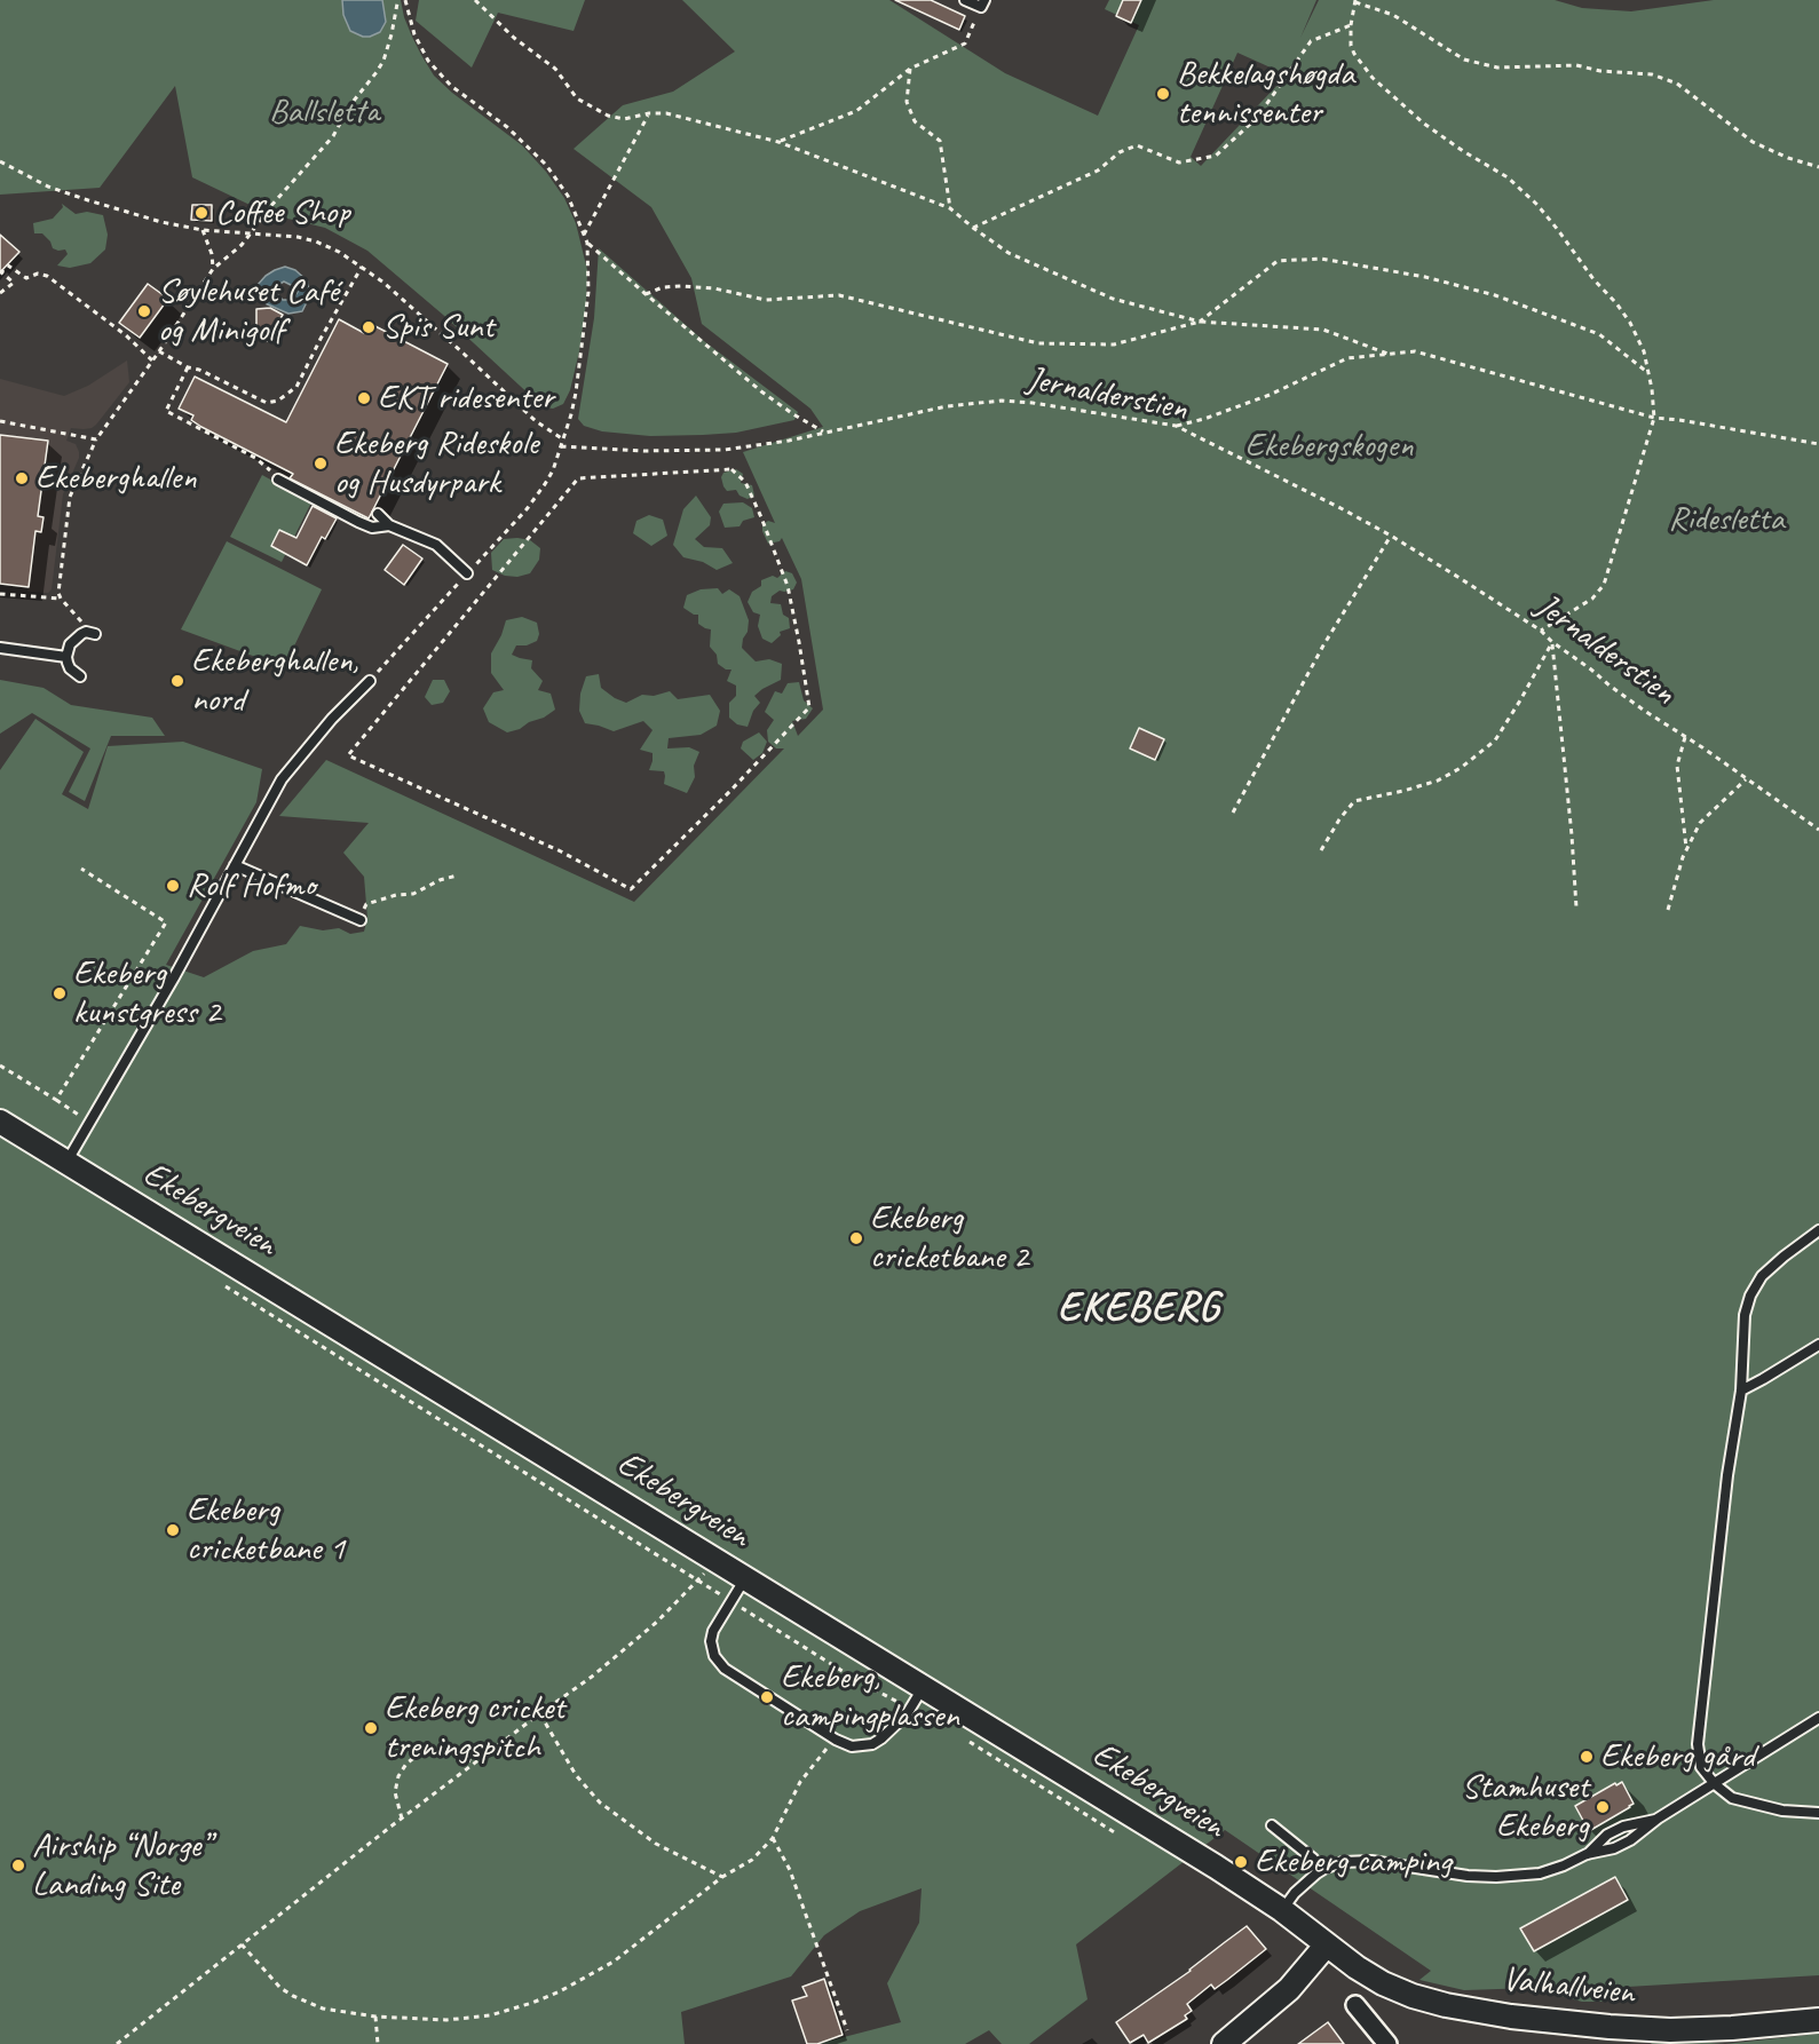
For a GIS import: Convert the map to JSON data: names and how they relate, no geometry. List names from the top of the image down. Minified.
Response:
{"streets":{"street":["Ekebergveien","Valhallveien"],"path":["Jernalderstien"]},"crossings":[["Ekebergveien","Valhallveien"]],"districts":["EKEBERG"],"parks":["Ballsletta","Ekebergskogen","Ridesletta"],"places":["Bekkelagshøgda tennissenter","Coffee Shop","Søylehuset Café og Minigolf","Spis Sunt","EKT ridesenter","Ekeberg Rideskole og Husdyrpark","Ekeberghallen","Ekeberghallen, nord","Rolf Hofmo","Ekeberg kunstgress 2","Ekeberg cricketbane 2","Ekeberg cricketbane 1","Ekeberg, campingplassen","Ekeberg cricket treningspitch","Ekeberg gård","Stamhuset Ekeberg","Ekeberg camping","Airship “Norge” Landing Site"]}
